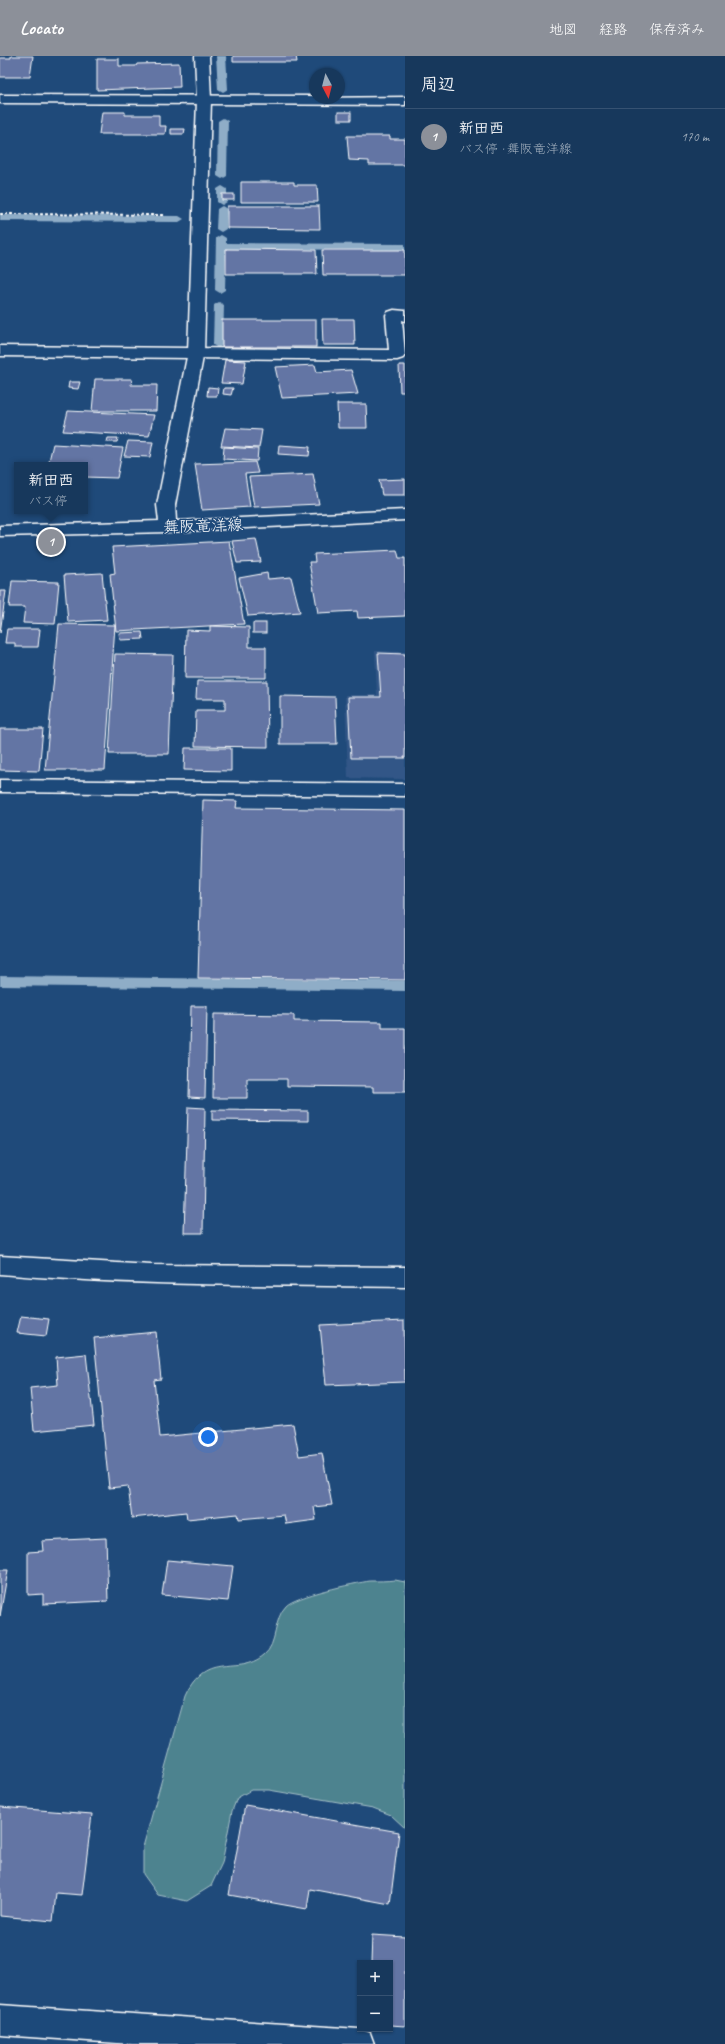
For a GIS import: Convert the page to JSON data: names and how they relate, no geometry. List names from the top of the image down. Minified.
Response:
{"streets":{"street":["舞阪竜洋線"]},"north":"bottom","page":{"header":"Locato","nav":["地図","経路","保存済み"],"heading":"周辺","list":[{"mark":"1","name":"新田西","note":"バス停 · 舞阪竜洋線","value":"170 m"}],"popup":["新田西","バス停"],"pins":"1","map_buttons":["+","−"]}}
